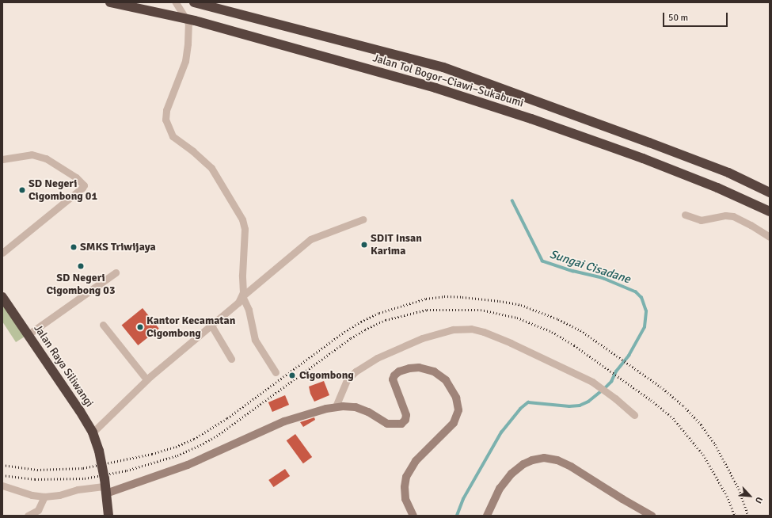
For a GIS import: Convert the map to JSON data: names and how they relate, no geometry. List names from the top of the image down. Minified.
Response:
{"streets":{"highway":["Jalan Tol Bogor–Ciawi–Sukabumi","Jalan Raya Siliwangi"]},"water":["Sungai Cisadane"],"places":["SD Negeri Cigombong 01","SDIT Insan Karima","SMKS Triwijaya","SD Negeri Cigombong 03","Kantor Kecamatan Cigombong","Cigombong"],"scale_bar":"50 m","north":"bottom right"}
